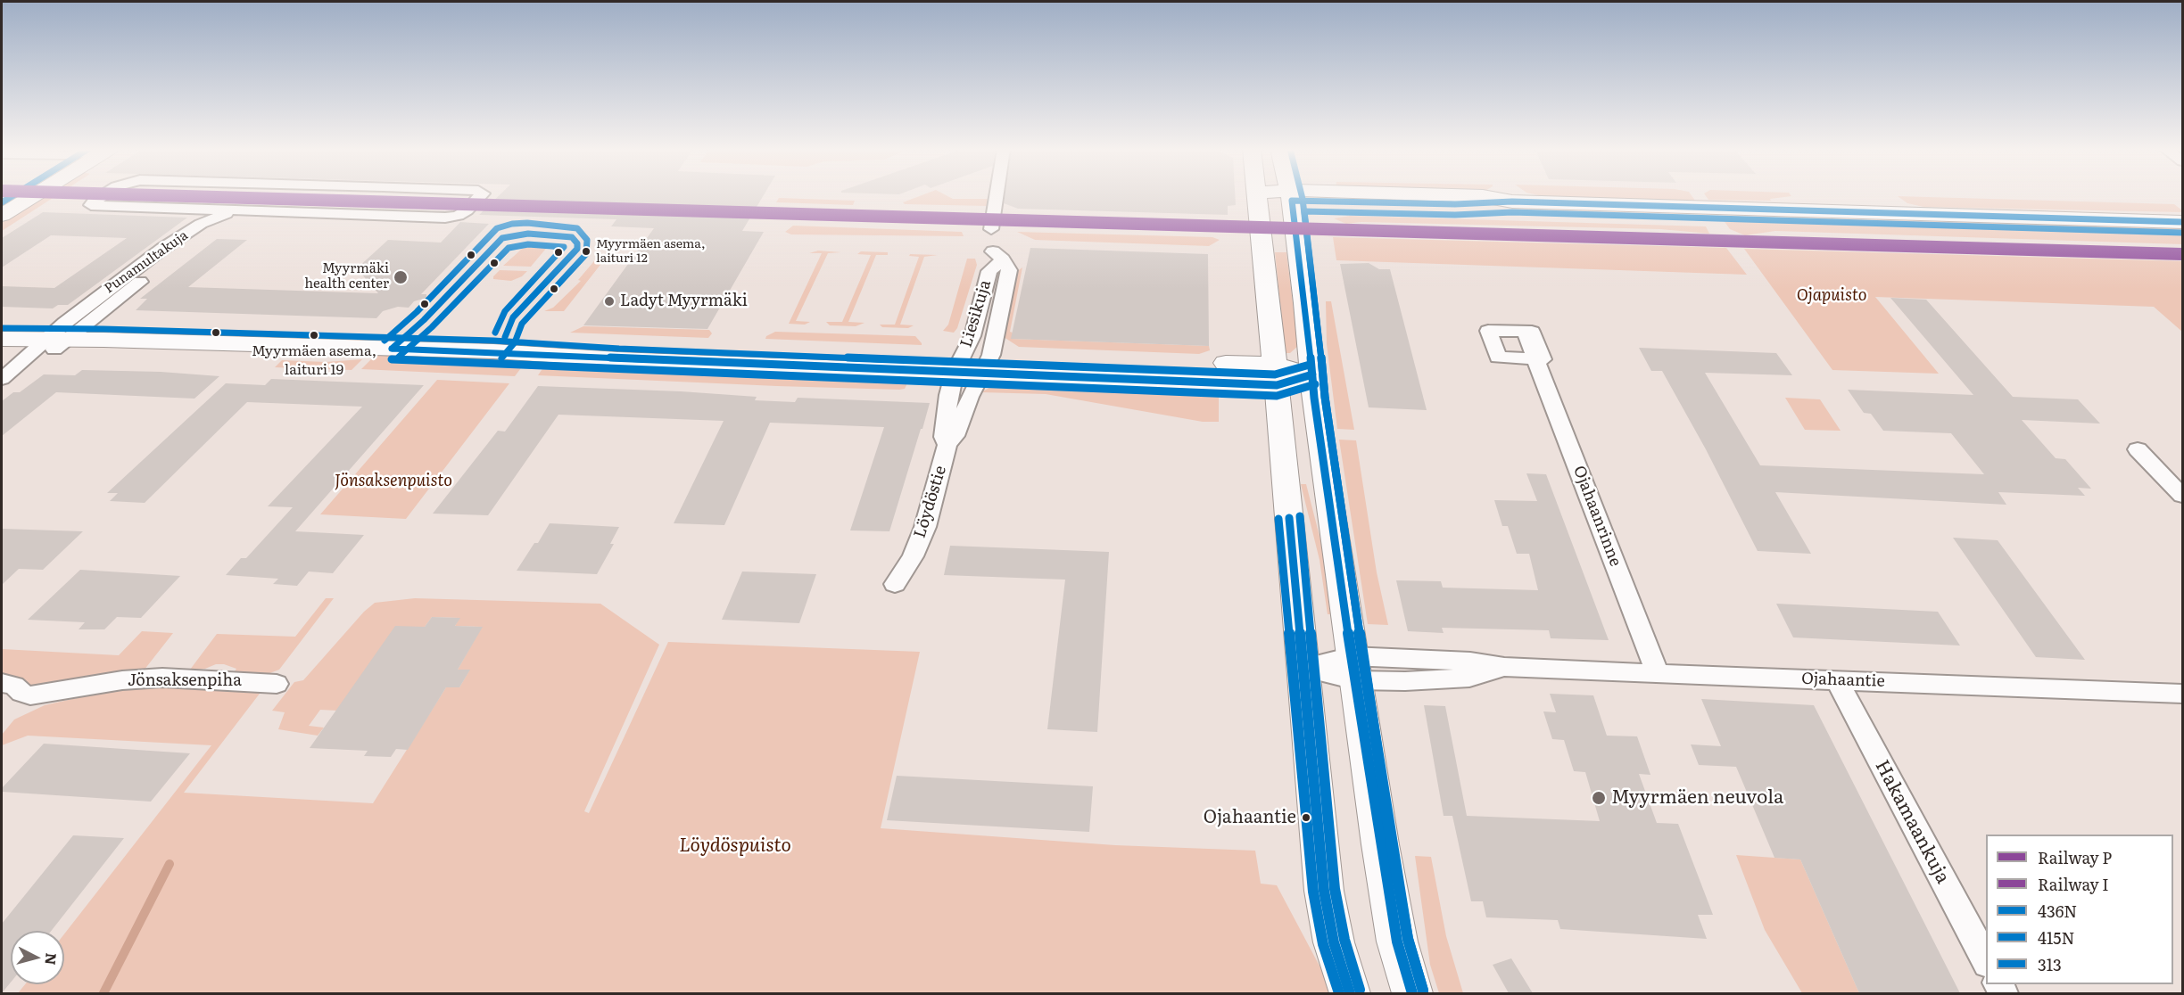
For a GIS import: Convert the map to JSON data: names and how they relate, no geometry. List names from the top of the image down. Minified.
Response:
{"streets":{"street":["Punamultakuja","Liesikuja","Löydöstie","Ojahaanrinne","Ojahaantie","Jönsaksenpiha","Hakamaankuja"]},"crossings":[["Liesikuja","Löydöstie"],["Ojahaanrinne","Ojahaantie"],["Ojahaantie","Hakamaankuja"]],"parks":["Ojapuisto","Jönsaksenpuisto","Löydöspuisto"],"places":["Myyrmäen asema, laituri 12","Myyrmäki health center","Ladyt Myyrmäki","Myyrmäen asema, laituri 19","Myyrmäen neuvola","Ojahaantie"],"lines":["rail line P","rail line I","transit line 313","transit line 436N","transit line 415N"],"legend":["Railway P","Railway I","436N","415N","313"],"north":"right"}
